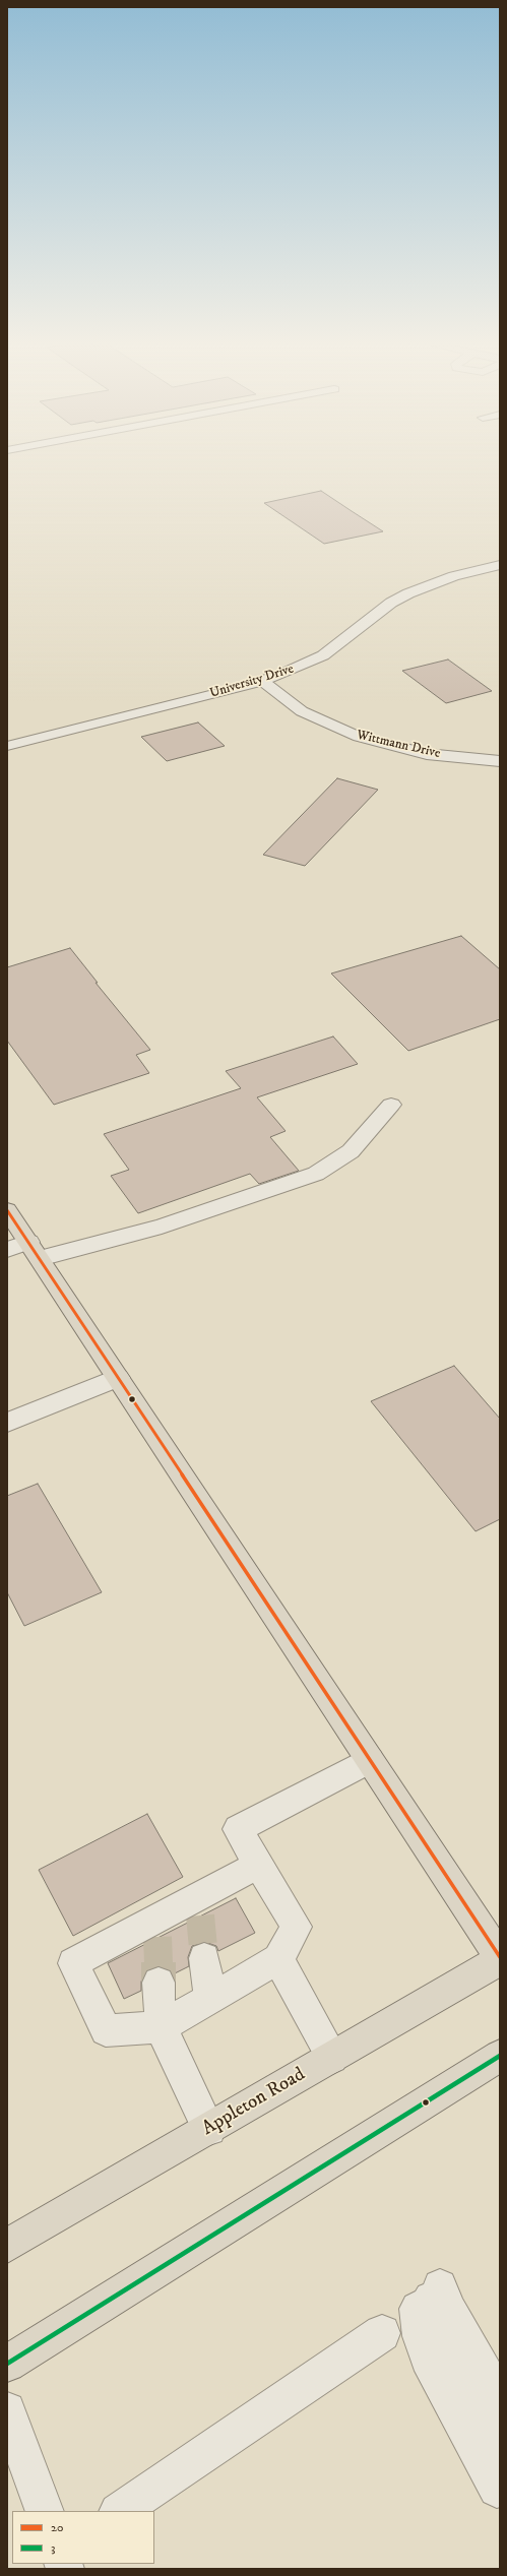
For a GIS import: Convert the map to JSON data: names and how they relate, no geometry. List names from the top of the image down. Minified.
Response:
{"streets":{"main road":["Appleton Road"],"street":["University Drive","Wittmann Drive"]},"crossings":[["University Drive","Wittmann Drive"]],"lines":["transit line 20","transit line 3"],"legend":["20","3"]}
